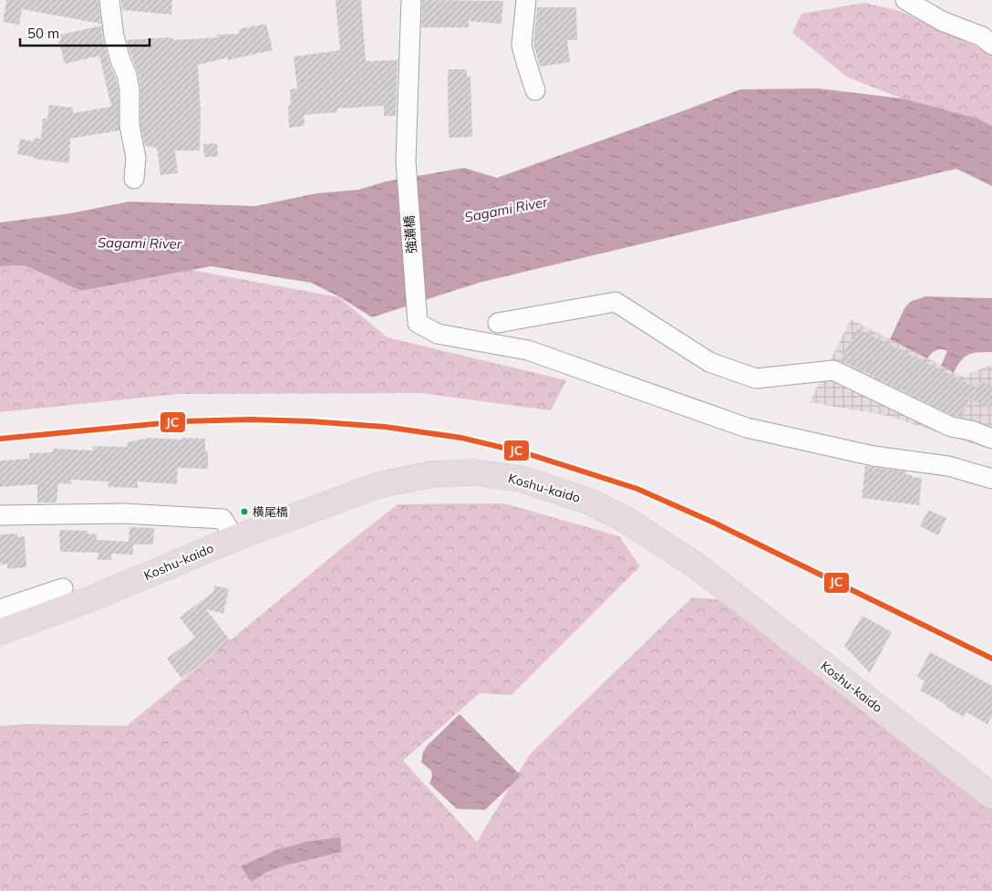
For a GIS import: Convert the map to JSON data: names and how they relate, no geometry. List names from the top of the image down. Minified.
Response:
{"streets":{"highway":["Koshu-kaido"],"street":["強瀬橋"]},"water":["Sagami River"],"places":["横尾橋"],"lines":["transit line JC"],"scale_bar":"50 m"}
